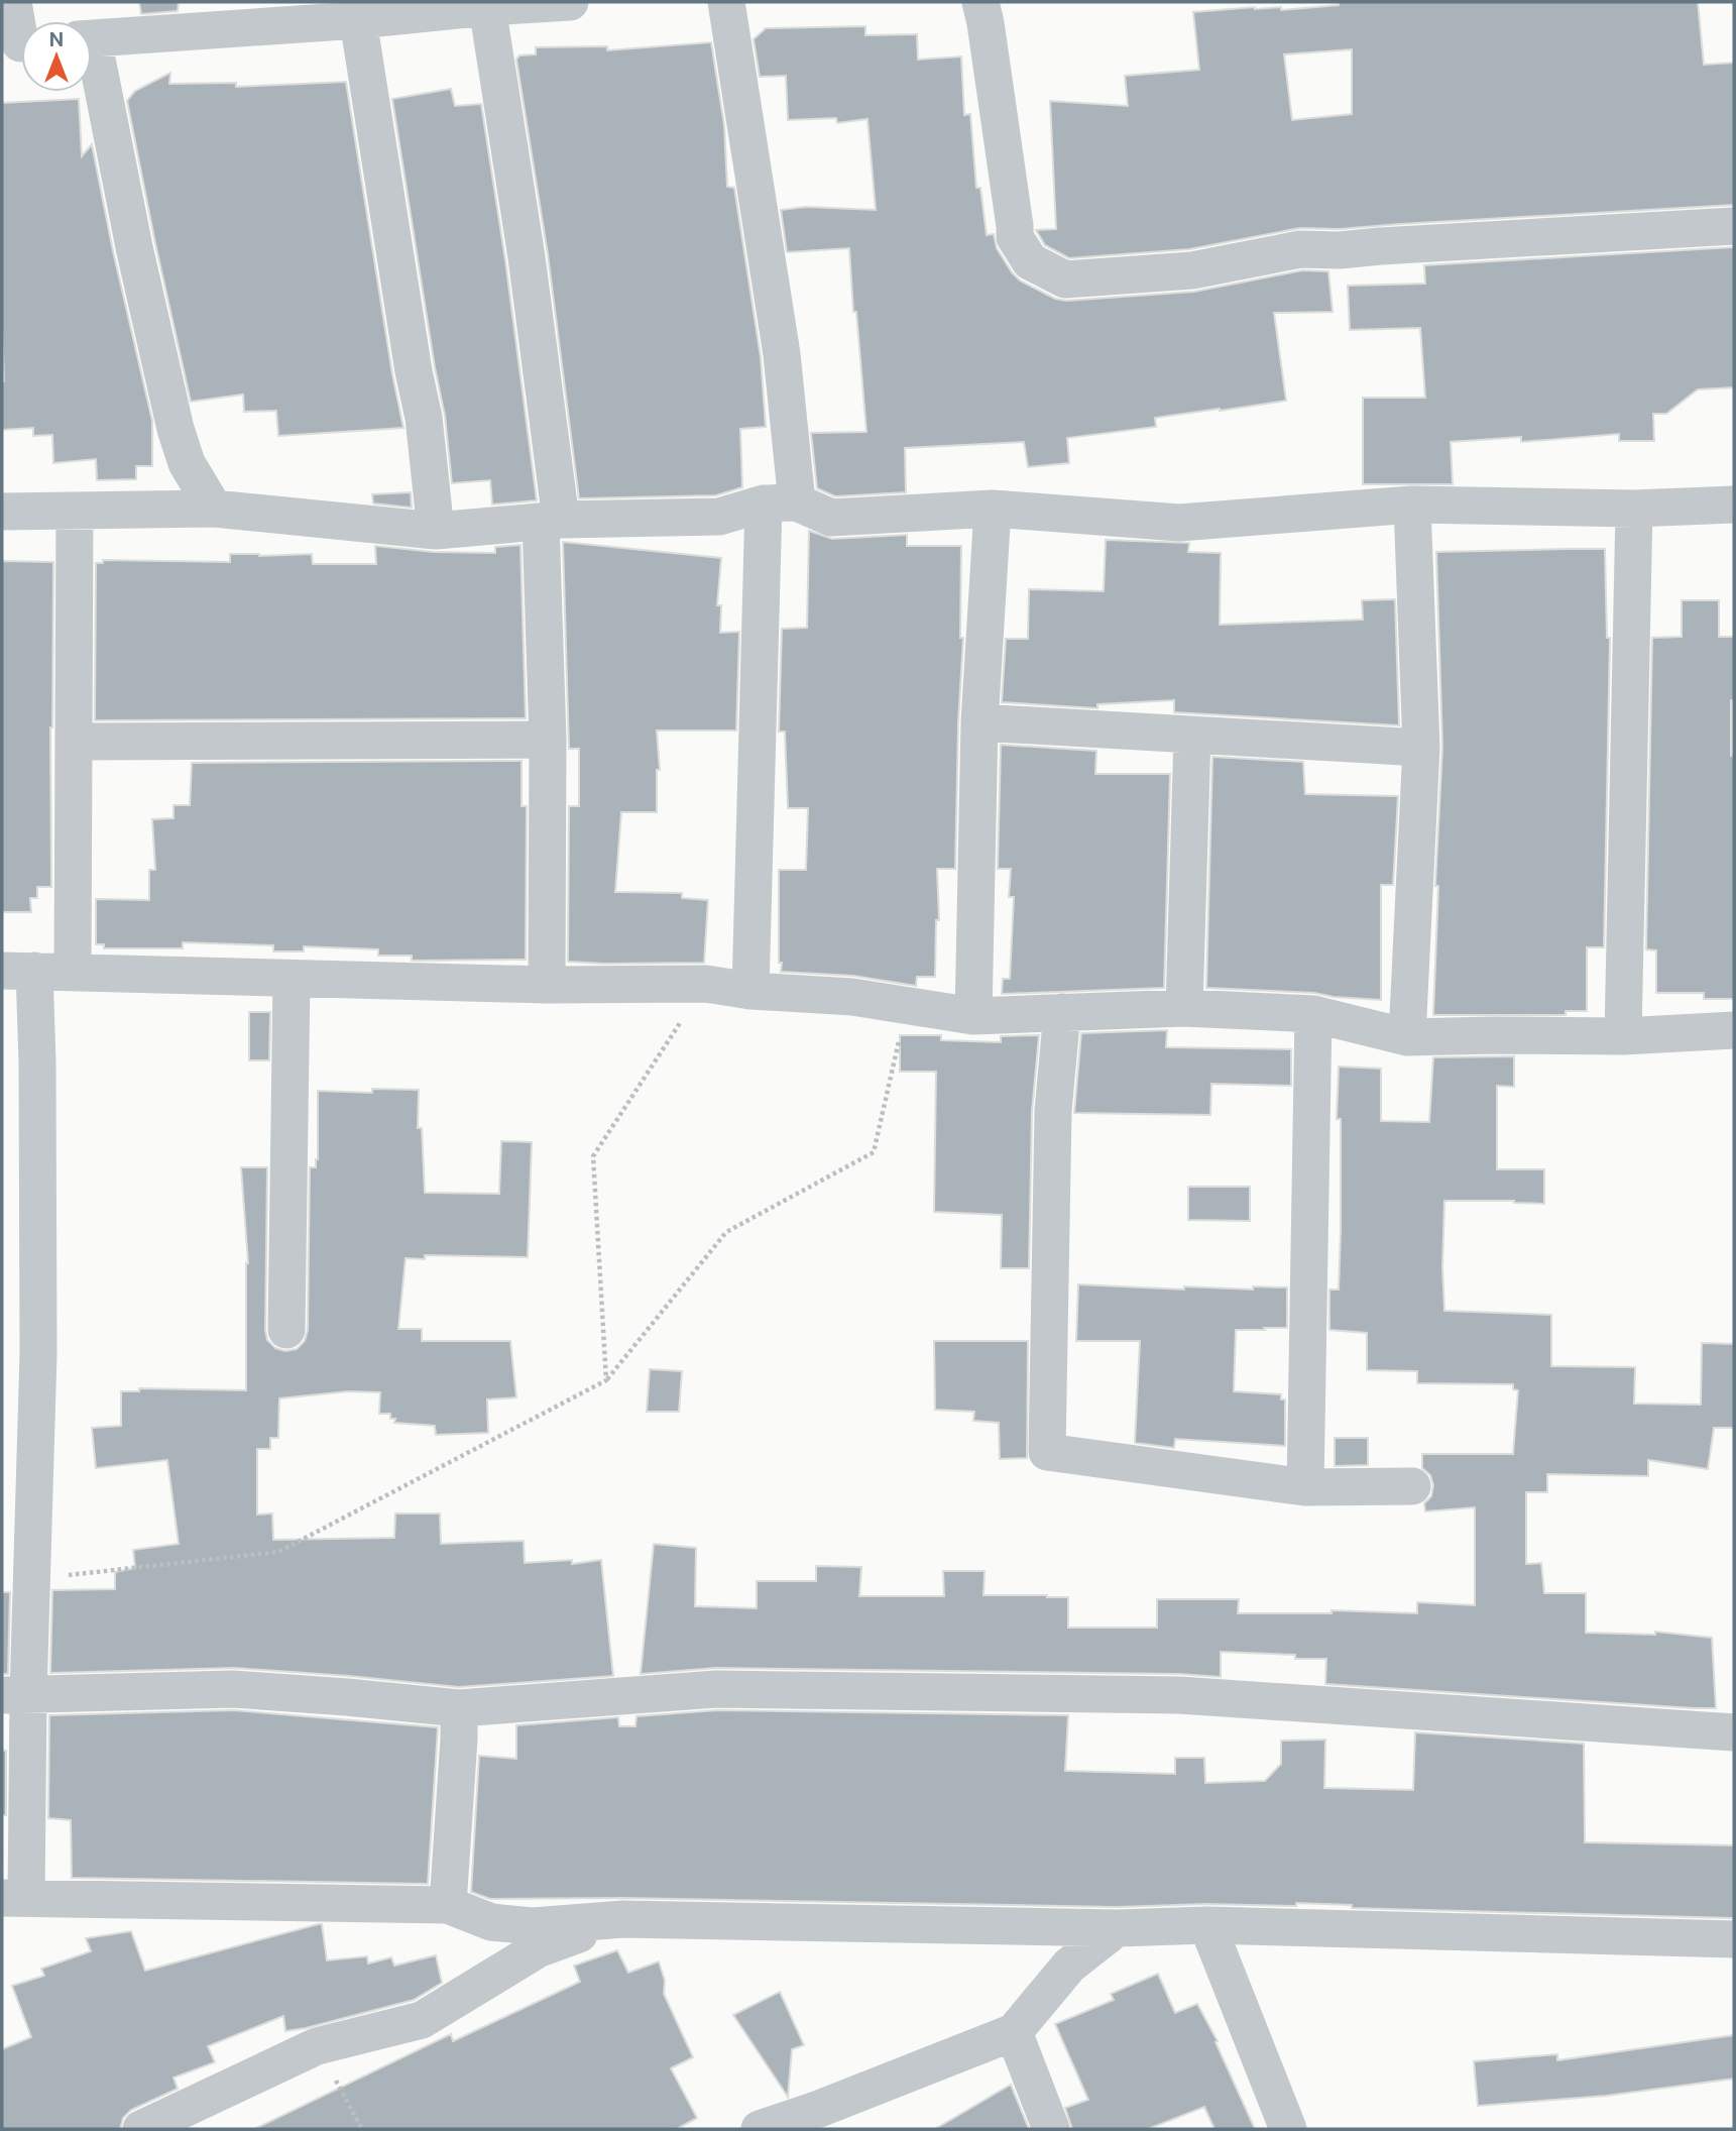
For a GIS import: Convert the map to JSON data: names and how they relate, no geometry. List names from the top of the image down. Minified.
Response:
{"north":"top"}
